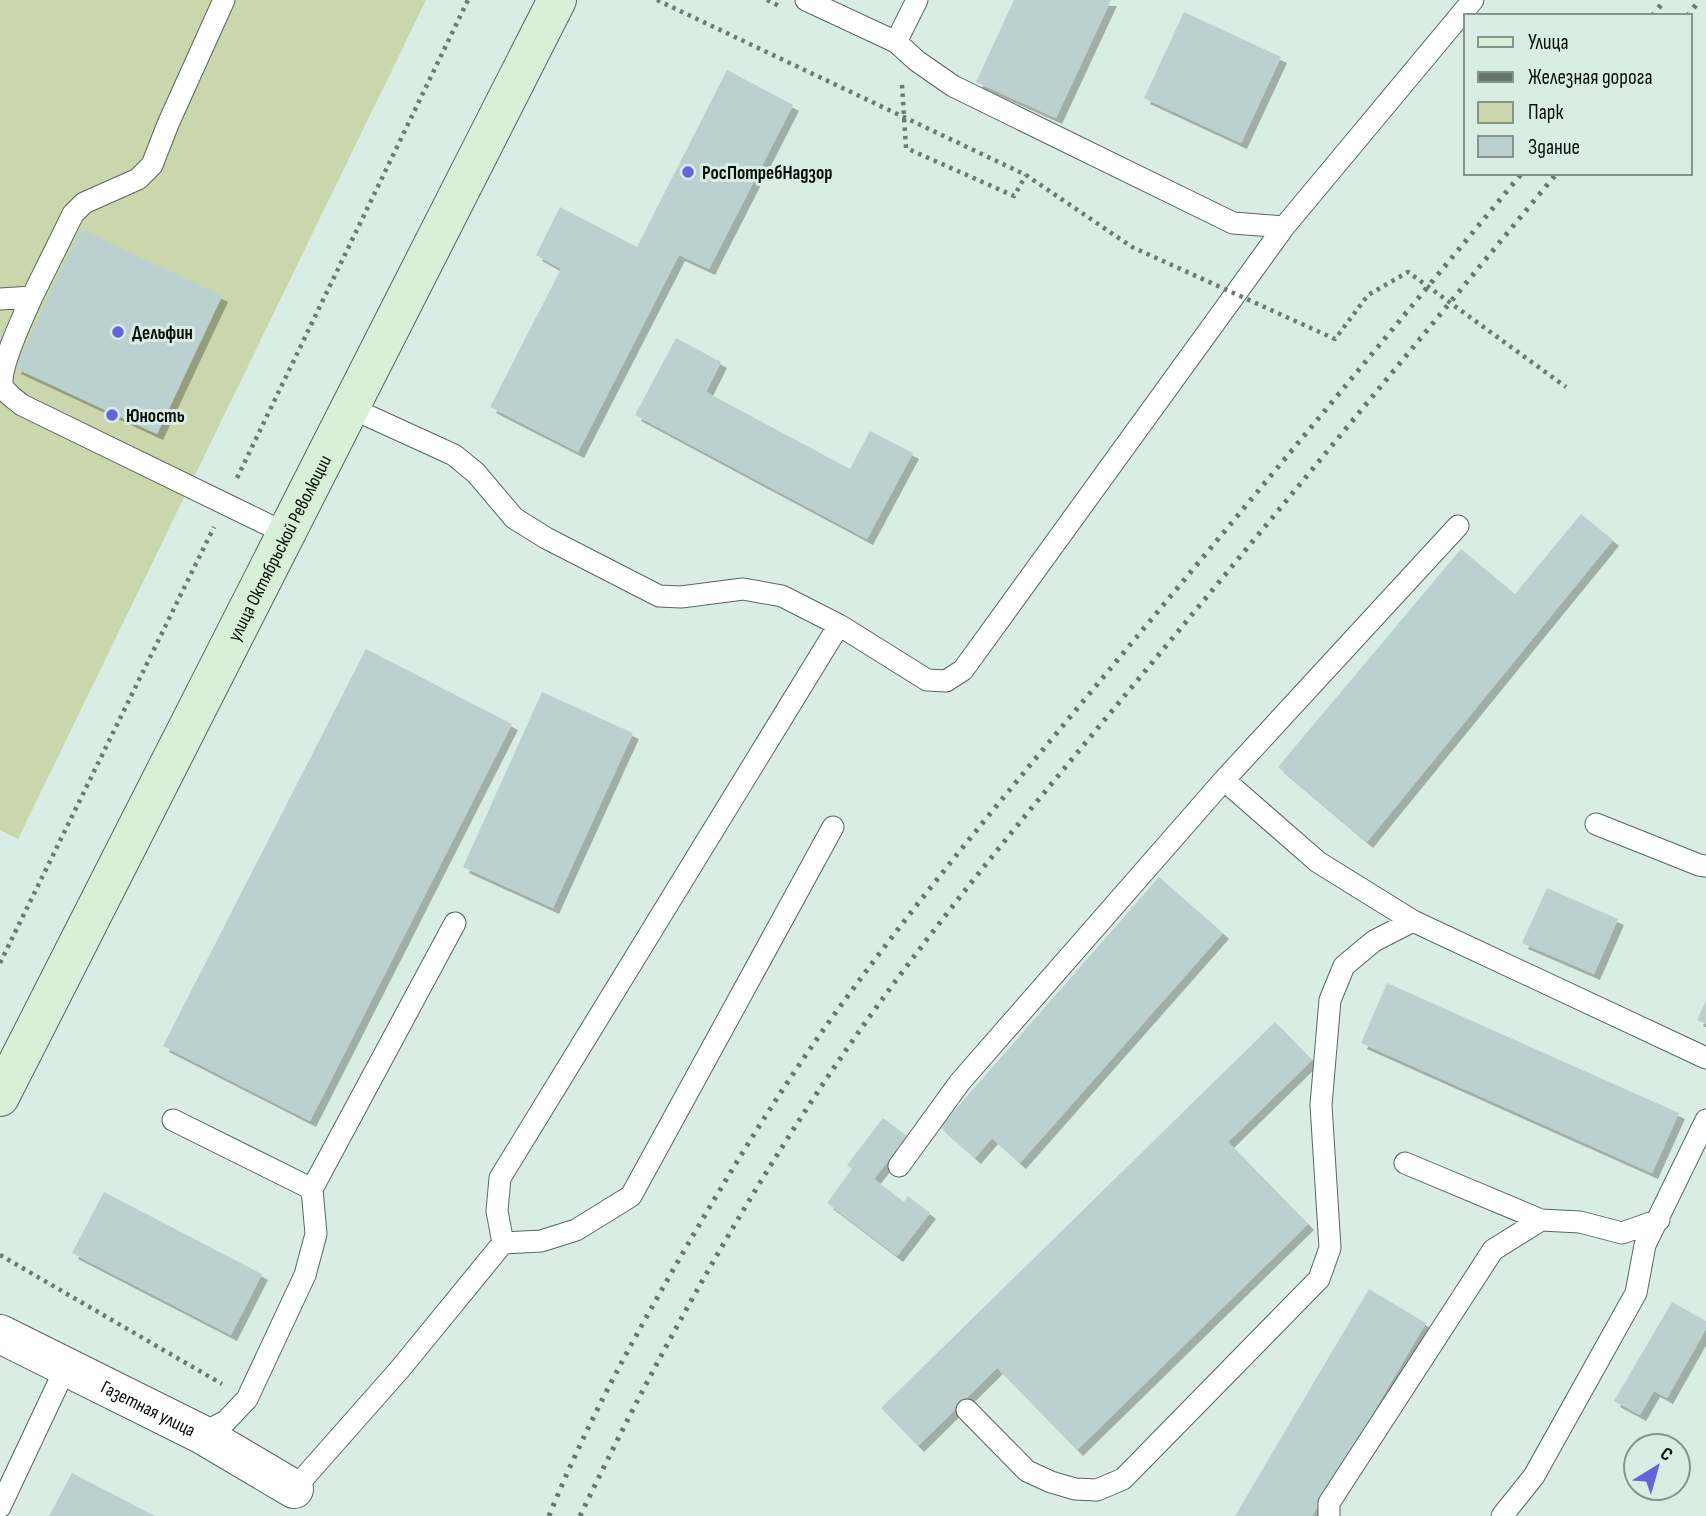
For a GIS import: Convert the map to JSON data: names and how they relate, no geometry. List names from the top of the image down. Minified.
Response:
{"streets":{"street":["улица Октябрьской Революции","Газетная улица"]},"places":["РосПотребНадзор","Дельфин","Юность"],"legend":["Улица","Железная дорога","Парк","Здание"],"north":"top right"}
